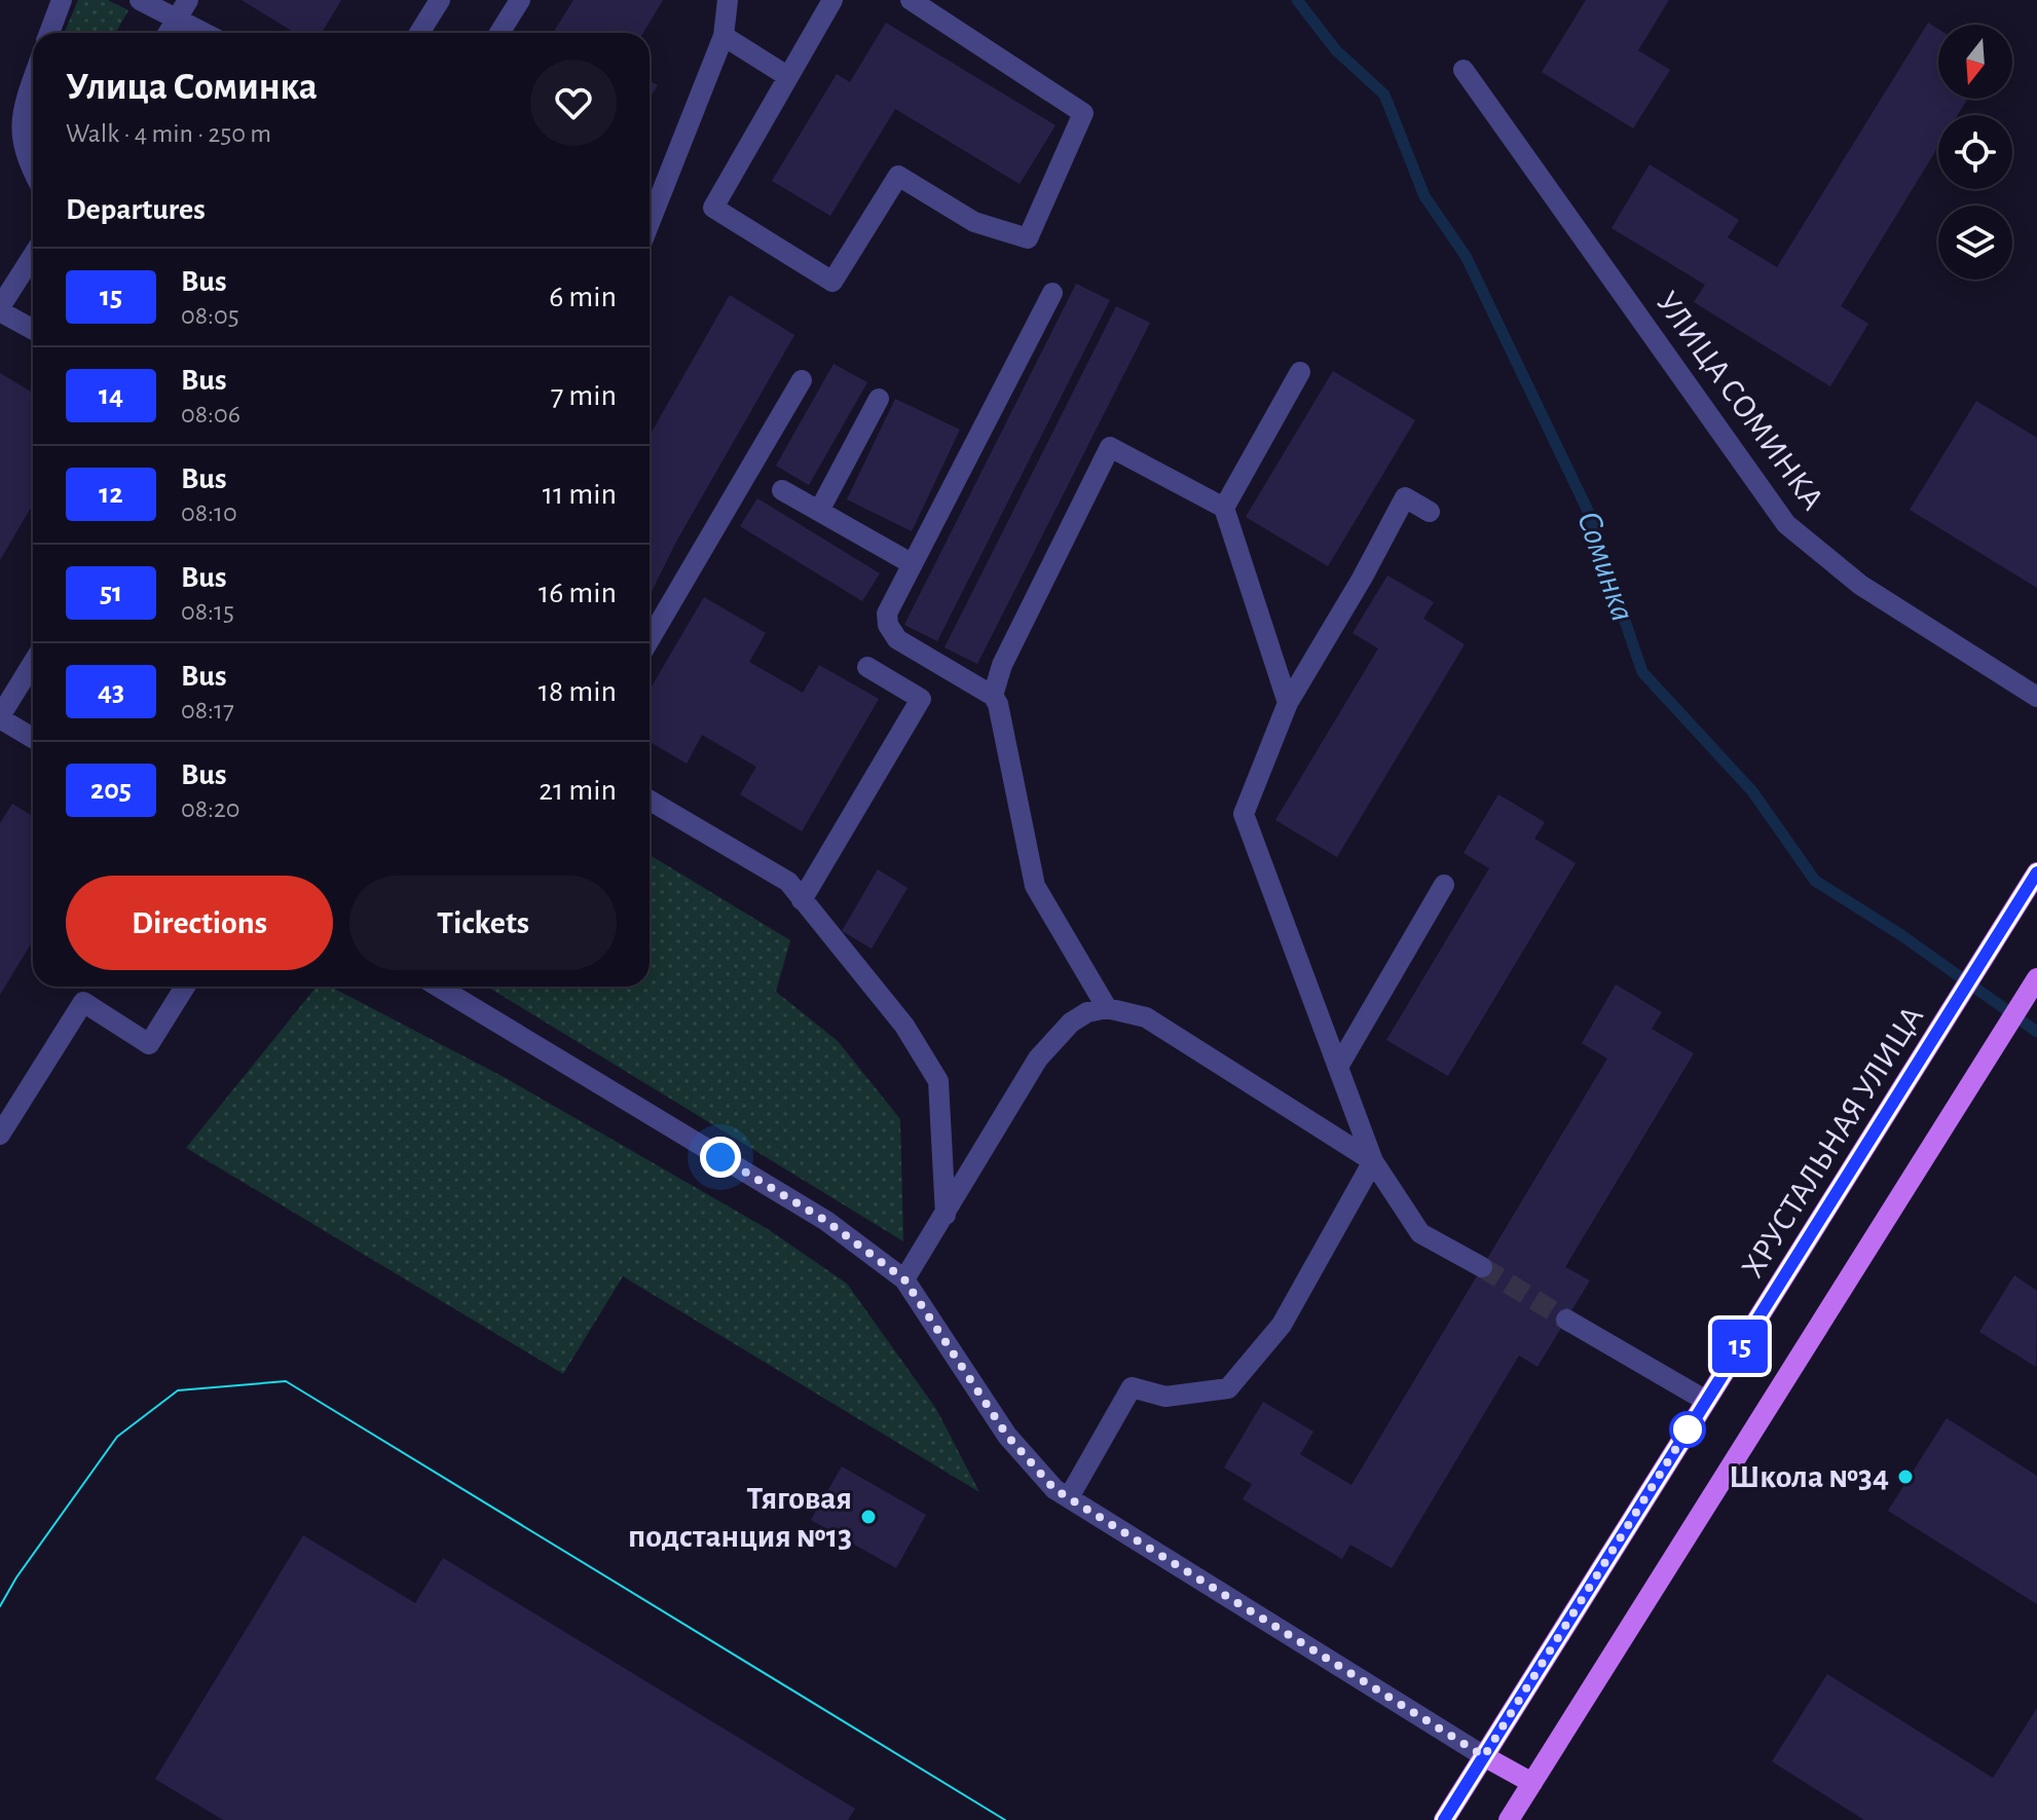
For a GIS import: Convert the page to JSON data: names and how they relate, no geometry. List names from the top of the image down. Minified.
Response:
{"streets":{"main road":["ХРУСТАЛЬНАЯ УЛИЦА"],"street":["УЛИЦА СОМИНКА"]},"water":["Соминка"],"places":["Школа №34","Тяговая подстанция №13"],"lines":["bus line 15"],"north":"bottom","page":{"on_map":"15","heading":[["Улица Соминка","Walk · 4 min · 250 m"],"Departures"],"list":[{"mark":"15","name":"Bus","note":"08:05","value":"6 min"},{"mark":"14","name":"Bus","note":"08:06","value":"7 min"},{"mark":"12","name":"Bus","note":"08:10","value":"11 min"},{"mark":"51","name":"Bus","note":"08:15","value":"16 min"},{"mark":"43","name":"Bus","note":"08:17","value":"18 min"},{"mark":"205","name":"Bus","note":"08:20","value":"21 min"}],"buttons":["Directions","Tickets"]}}
